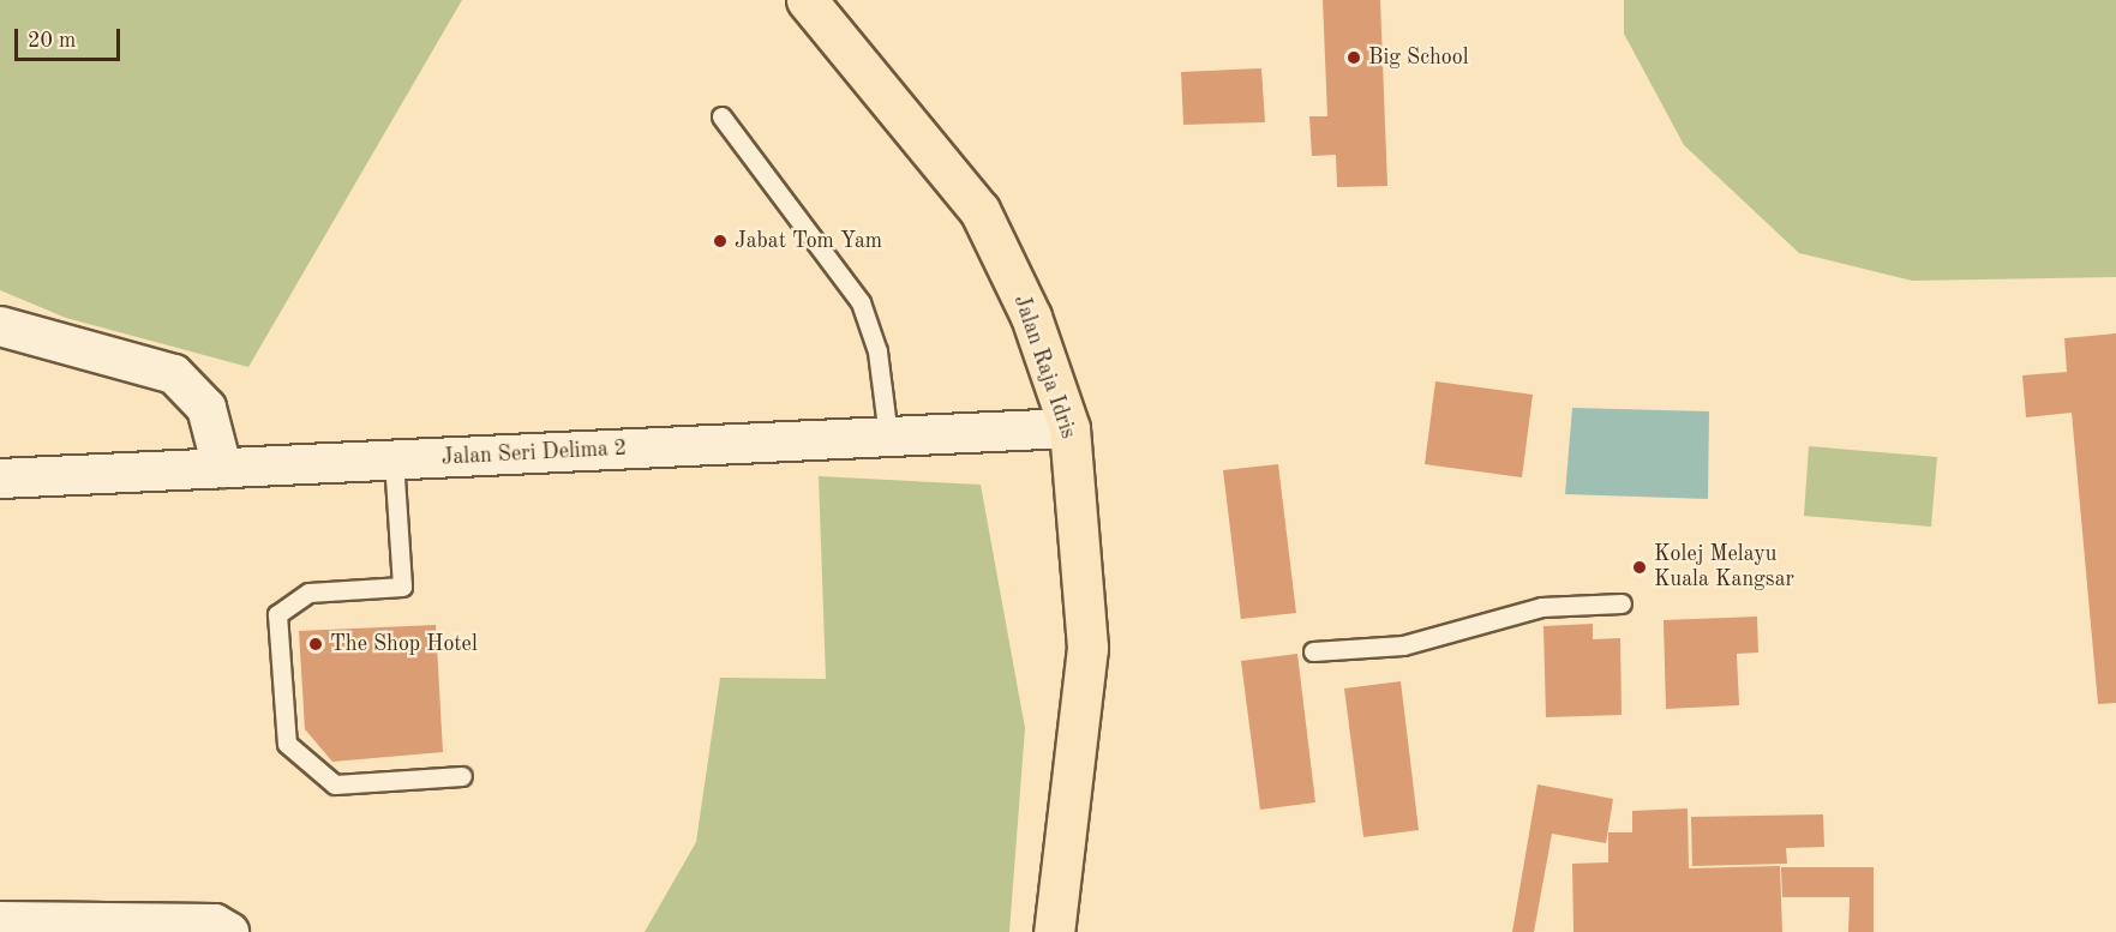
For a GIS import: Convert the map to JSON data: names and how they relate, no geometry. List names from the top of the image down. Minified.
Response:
{"streets":{"main road":["Jalan Raja Idris"],"street":["Jalan Seri Delima 2"]},"crossings":[["Jalan Raja Idris","Jalan Seri Delima 2"]],"places":["Big School","Jabat Tom Yam","Kolej Melayu Kuala Kangsar","The Shop Hotel"],"scale_bar":"20 m"}
